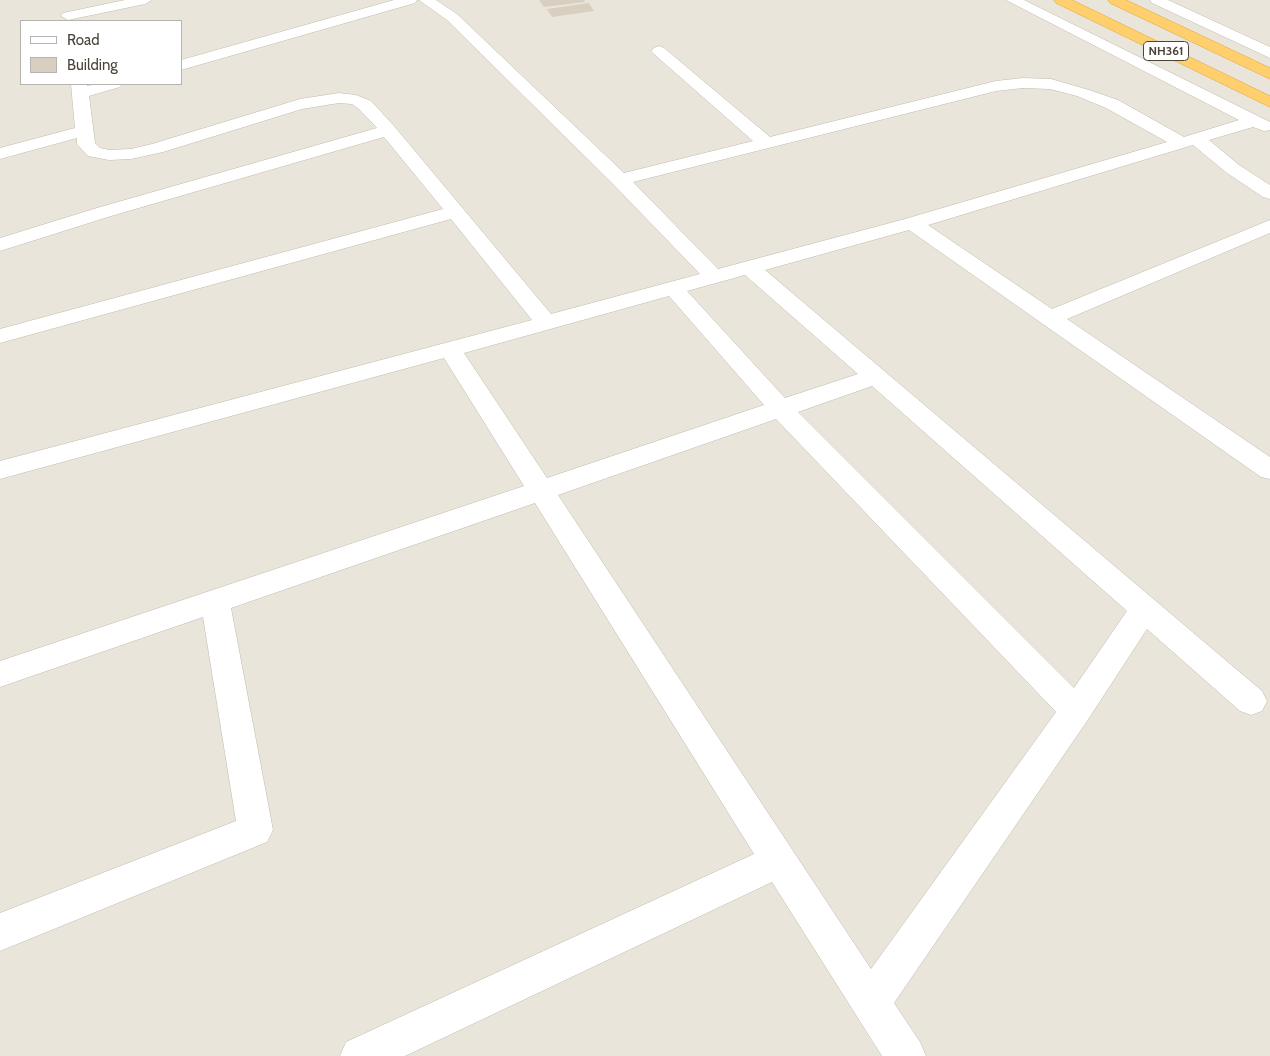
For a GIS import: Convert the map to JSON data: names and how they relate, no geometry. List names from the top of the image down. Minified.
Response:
{"streets":{"highway":["NH361"]},"legend":["Road","Building"]}
